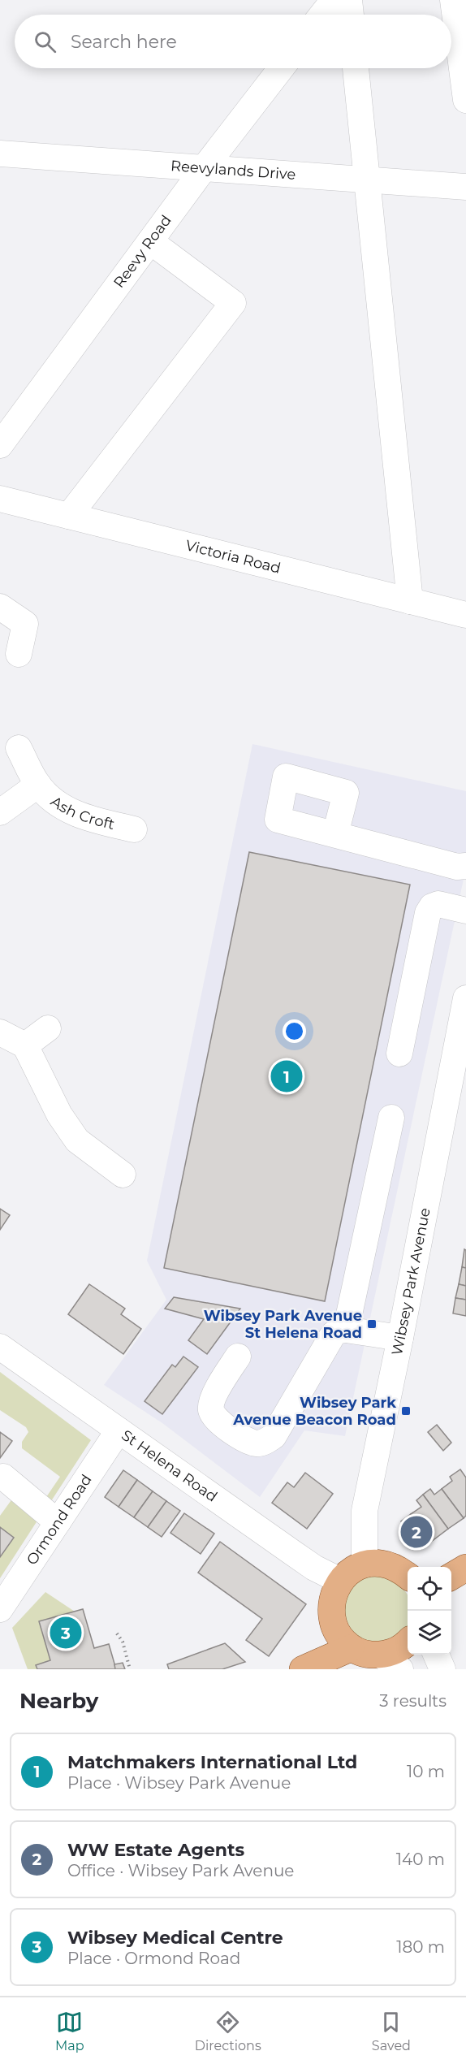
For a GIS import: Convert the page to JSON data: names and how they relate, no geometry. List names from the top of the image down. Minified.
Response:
{"streets":{"street":["Reevylands Drive","Reevy Road","Victoria Road","Ash Croft","Wibsey Park Avenue","St Helena Road","Ormond Road"]},"crossings":[["Reevylands Drive","Reevy Road"],["St Helena Road","Ormond Road"]],"places":{"transit":["Wibsey Park Avenue St Helena Road","Wibsey Park Avenue Beacon Road"]},"page":{"search":"Search here","pins":["1","2","3"],"heading":["Nearby","3 results"],"list":[{"mark":"1","name":"Matchmakers International Ltd","note":"Place · Wibsey Park Avenue","value":"10 m"},{"mark":"2","name":"WW Estate Agents","note":"Office · Wibsey Park Avenue","value":"140 m"},{"mark":"3","name":"Wibsey Medical Centre","note":"Place · Ormond Road","value":"180 m"}],"nav":["Map","Directions","Saved"]}}
